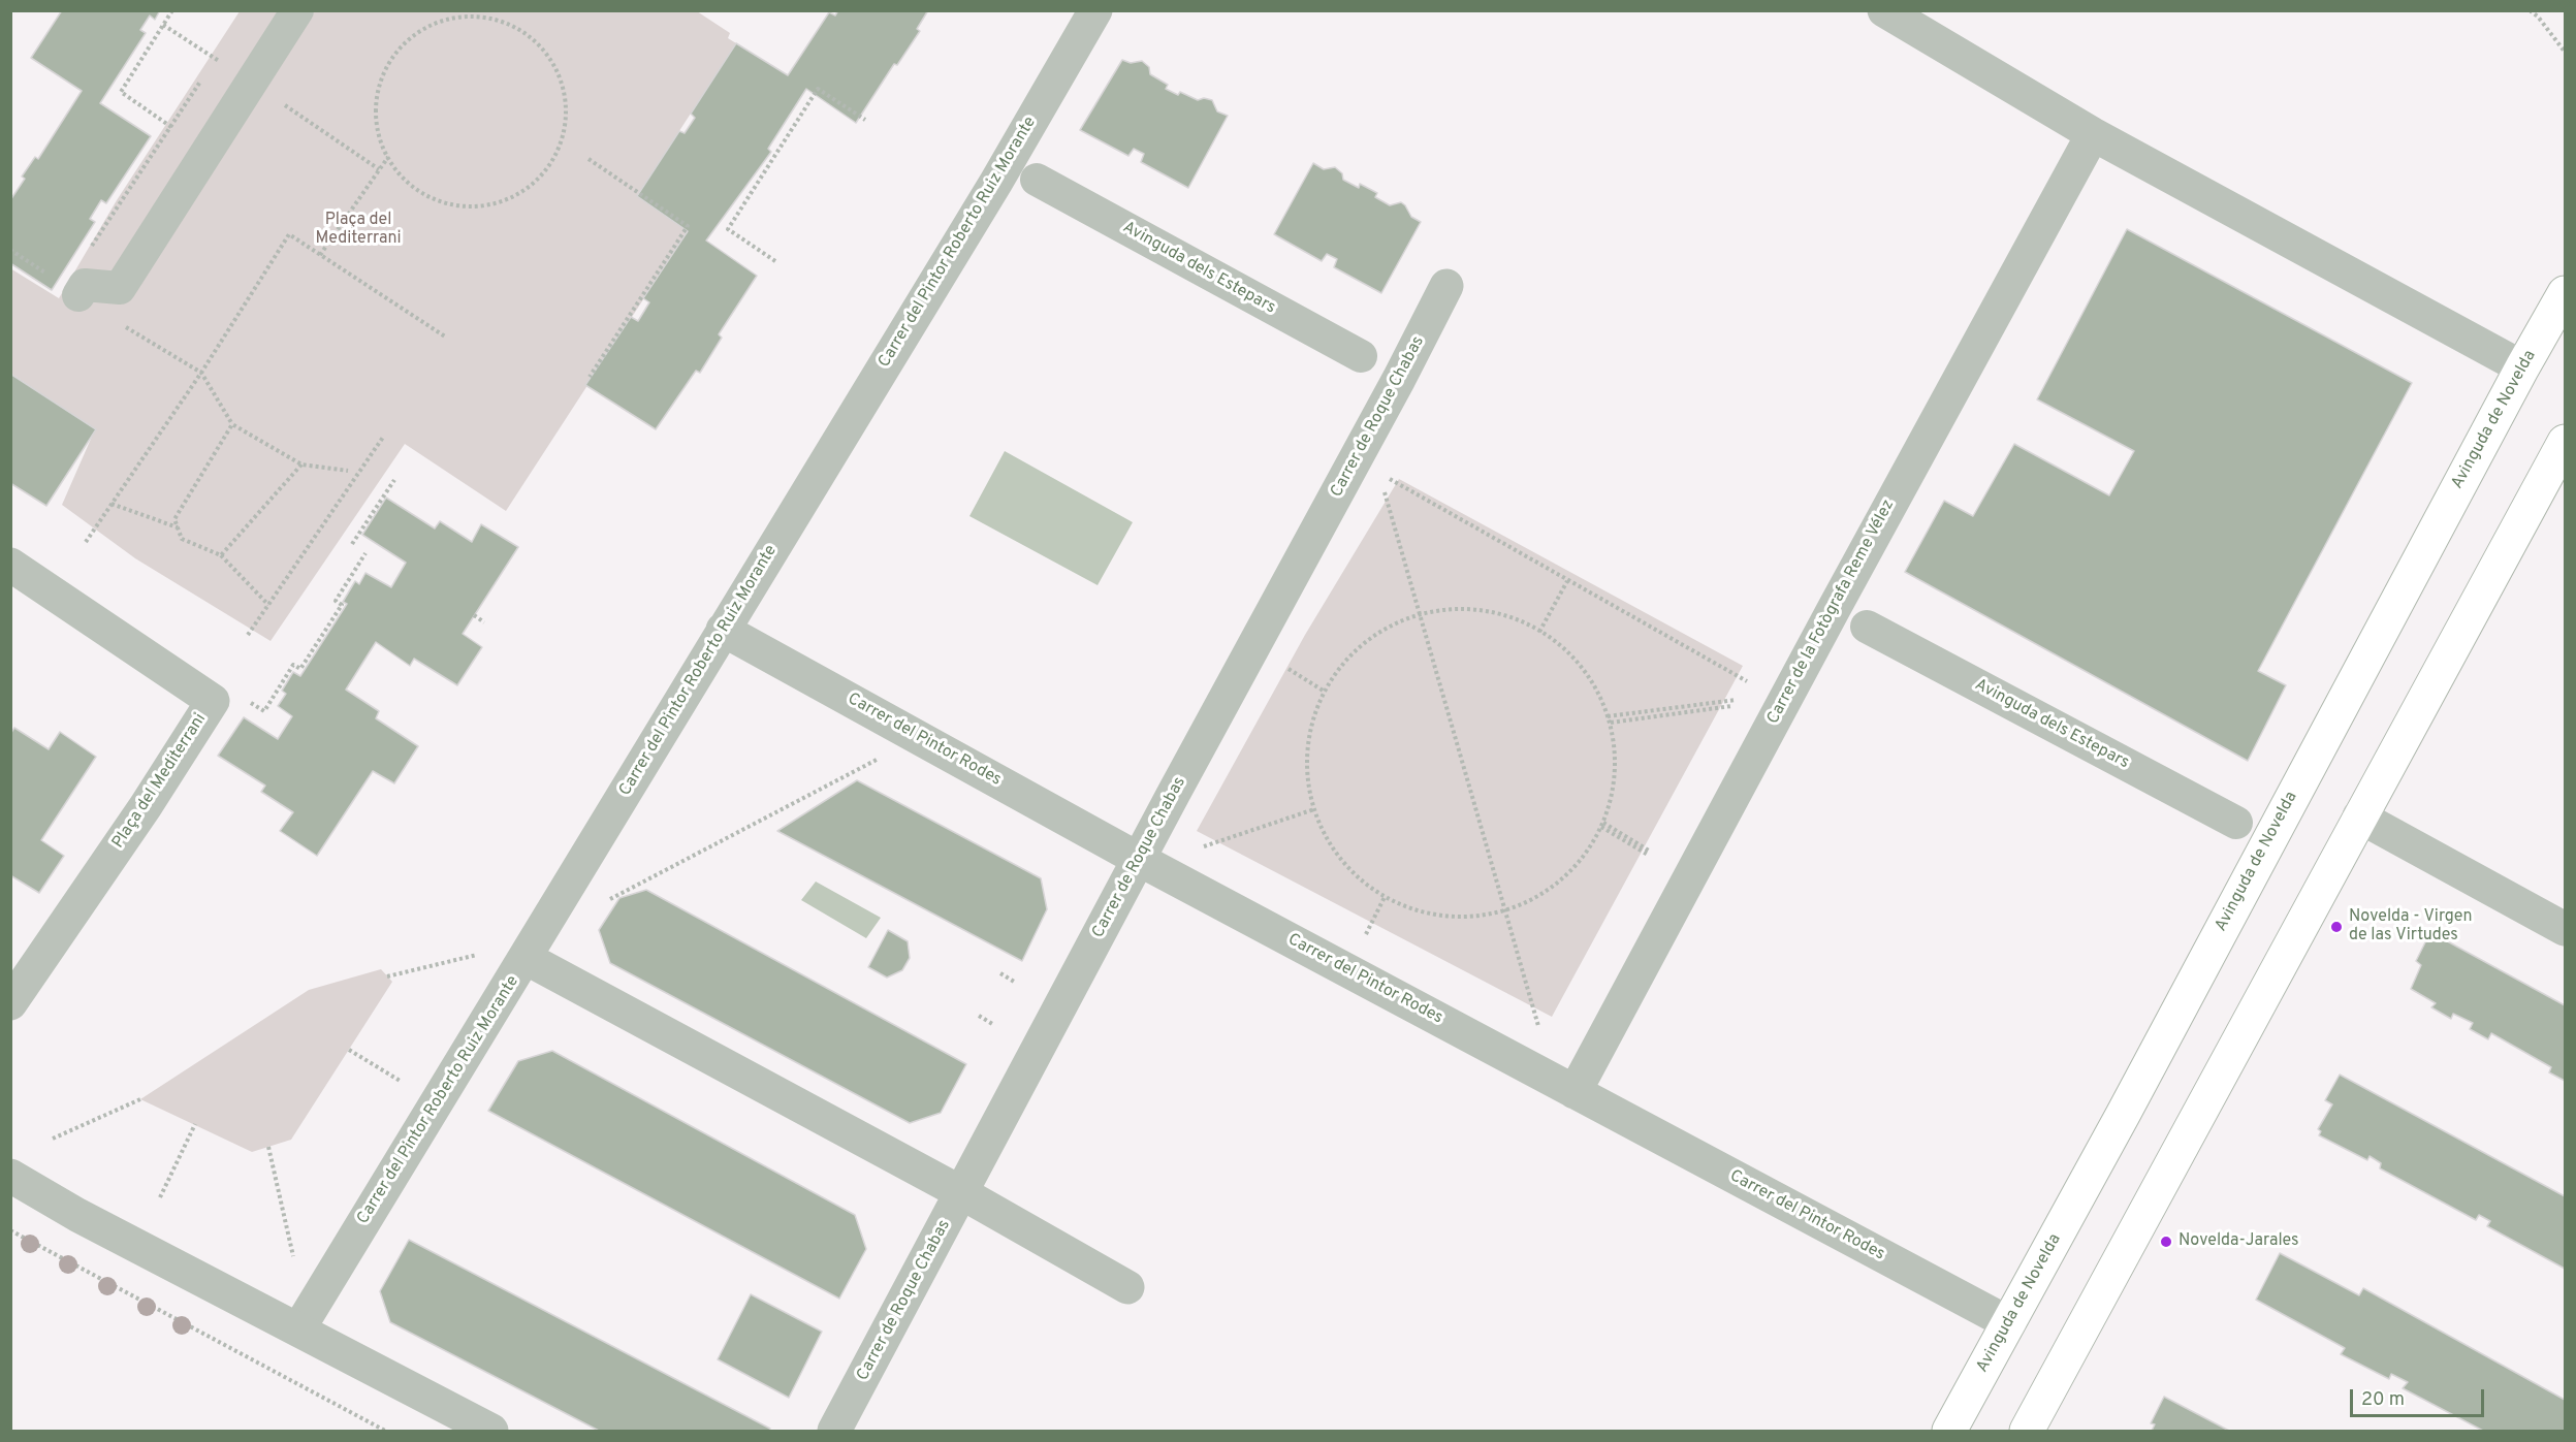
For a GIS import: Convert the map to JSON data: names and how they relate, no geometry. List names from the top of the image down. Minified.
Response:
{"streets":{"main road":["Avinguda de Novelda"],"street":["Carrer del Pintor Roberto Ruiz Morante","Avinguda dels Estepars","Carrer de Roque Chabas","Carrer de la Fotògrafa Reme Vélez","Carrer del Pintor Rodes","Plaça del Mediterrani"]},"crossings":[["Carrer del Pintor Roberto Ruiz Morante","Carrer del Pintor Rodes"],["Carrer de Roque Chabas","Carrer del Pintor Rodes"],["Avinguda de Novelda","Carrer del Pintor Rodes"],["Carrer de la Fotògrafa Reme Vélez","Carrer del Pintor Rodes"]],"parks":["Plaça del Mediterrani"],"places":["Novelda - Virgen de las Virtudes","Novelda-Jarales"],"scale_bar":"20 m"}
